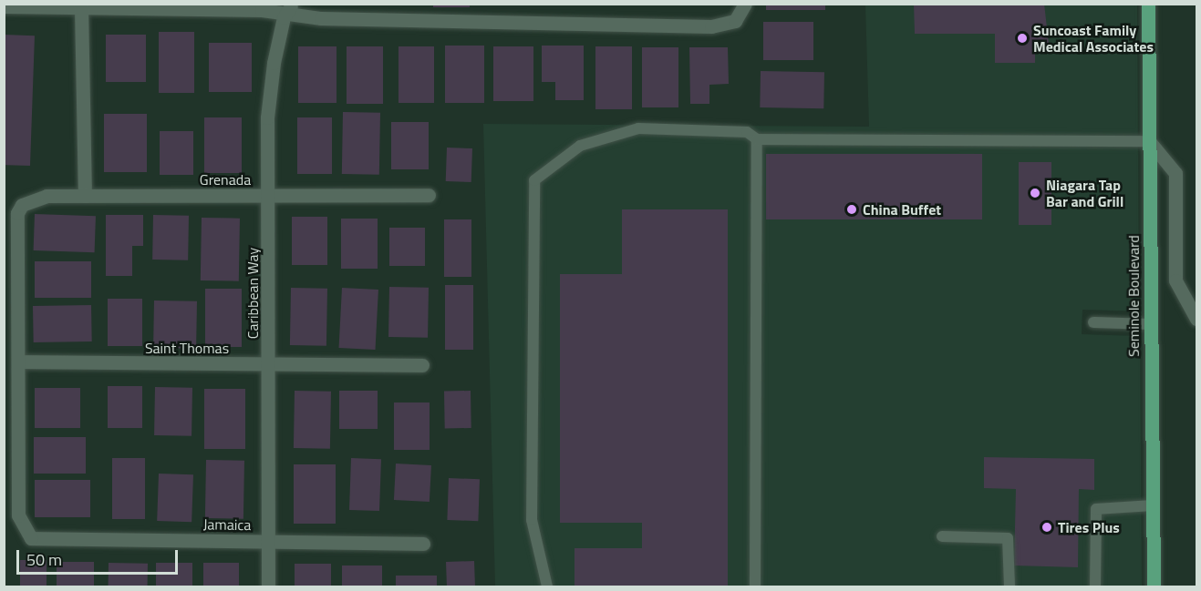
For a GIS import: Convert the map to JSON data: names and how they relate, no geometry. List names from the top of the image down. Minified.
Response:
{"streets":{"main road":["Seminole Boulevard"],"street":["Grenada","Caribbean Way","Saint Thomas","Jamaica"]},"crossings":[["Grenada","Caribbean Way"],["Grenada","Saint Thomas"],["Grenada","Jamaica"],["Caribbean Way","Saint Thomas"],["Caribbean Way","Jamaica"],["Saint Thomas","Jamaica"]],"places":["Suncoast Family Medical Associates","Niagara Tap Bar and Grill","China Buffet","Tires Plus"],"scale_bar":"50 m"}
